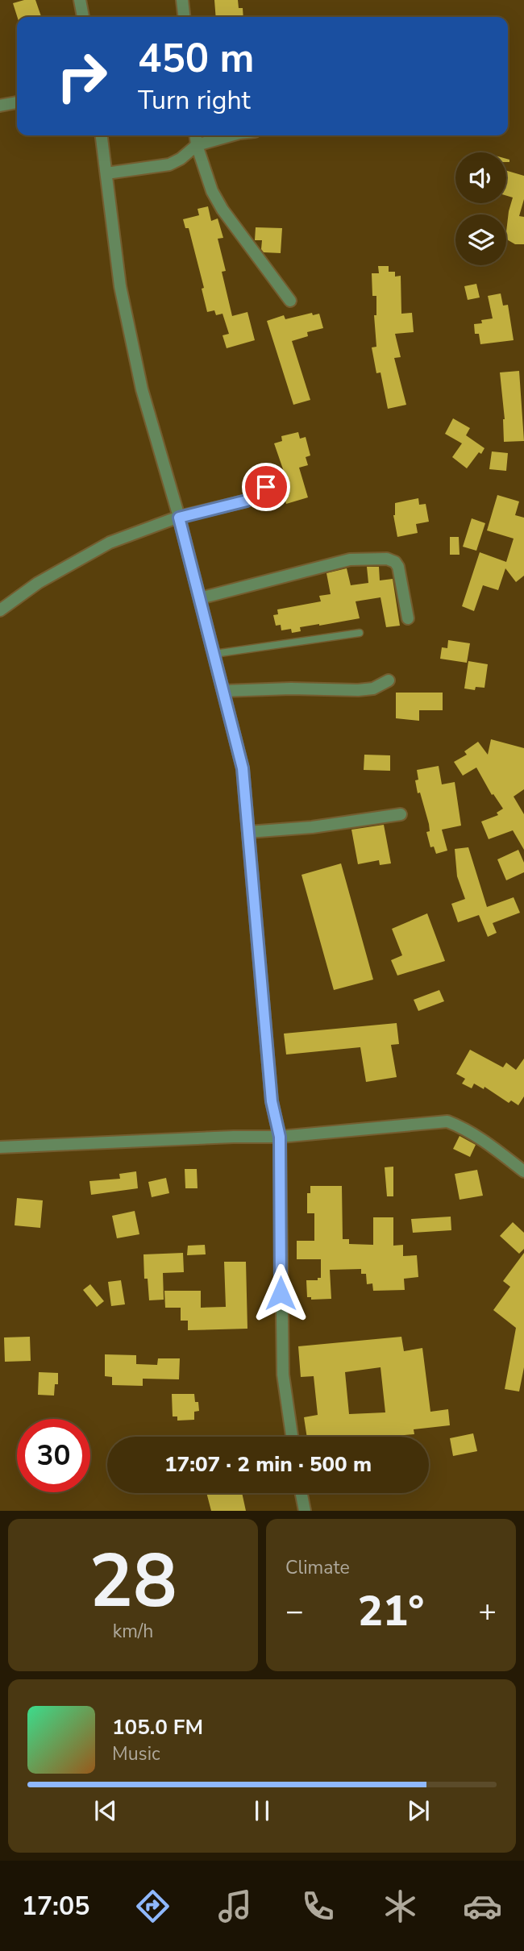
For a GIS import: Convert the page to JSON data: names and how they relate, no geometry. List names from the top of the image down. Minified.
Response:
{"page":{"turn":["450 m","Turn right"],"limit":"30","trip":"17:07 · 2 min · 500 m","tile":[["28","km/h"],"Climate"],"heat":["−","21°","+"],"song":["105.0 FM","Music"],"tabs":"17:05"}}
